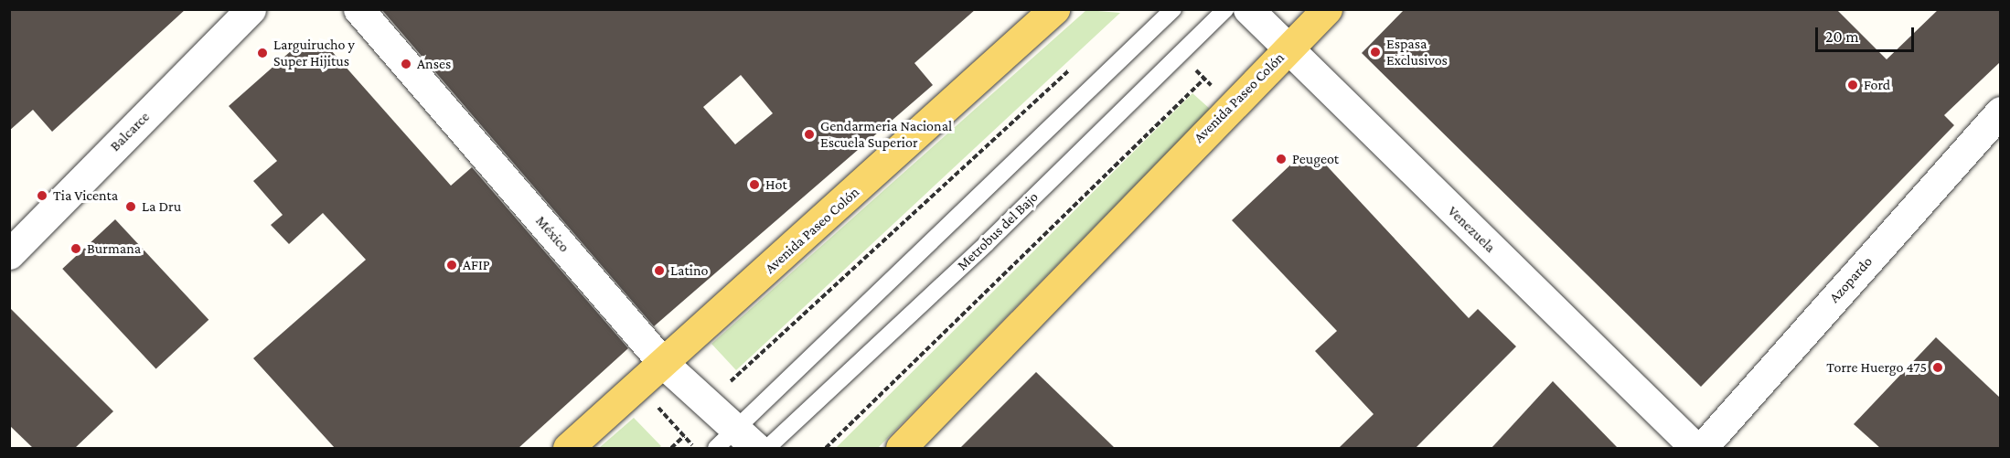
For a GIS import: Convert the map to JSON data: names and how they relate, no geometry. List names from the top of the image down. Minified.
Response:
{"streets":{"main road":["Avenida Paseo Colón"],"street":["Balcarce","Venezuela","México","Azopardo"],"lane":["Metrobus del Bajo"]},"crossings":[["Avenida Paseo Colón","Venezuela"],["Avenida Paseo Colón","México"]],"places":["Espasa Exclusivos","Larguirucho y Super Hijitus","Anses","Ford","Gendarmeria Nacional Escuela Superior","Peugeot","Hot","Tia Vicenta","La Dru","Burmana","AFIP","Latino","Torre Huergo 475"],"scale_bar":"20 m"}
